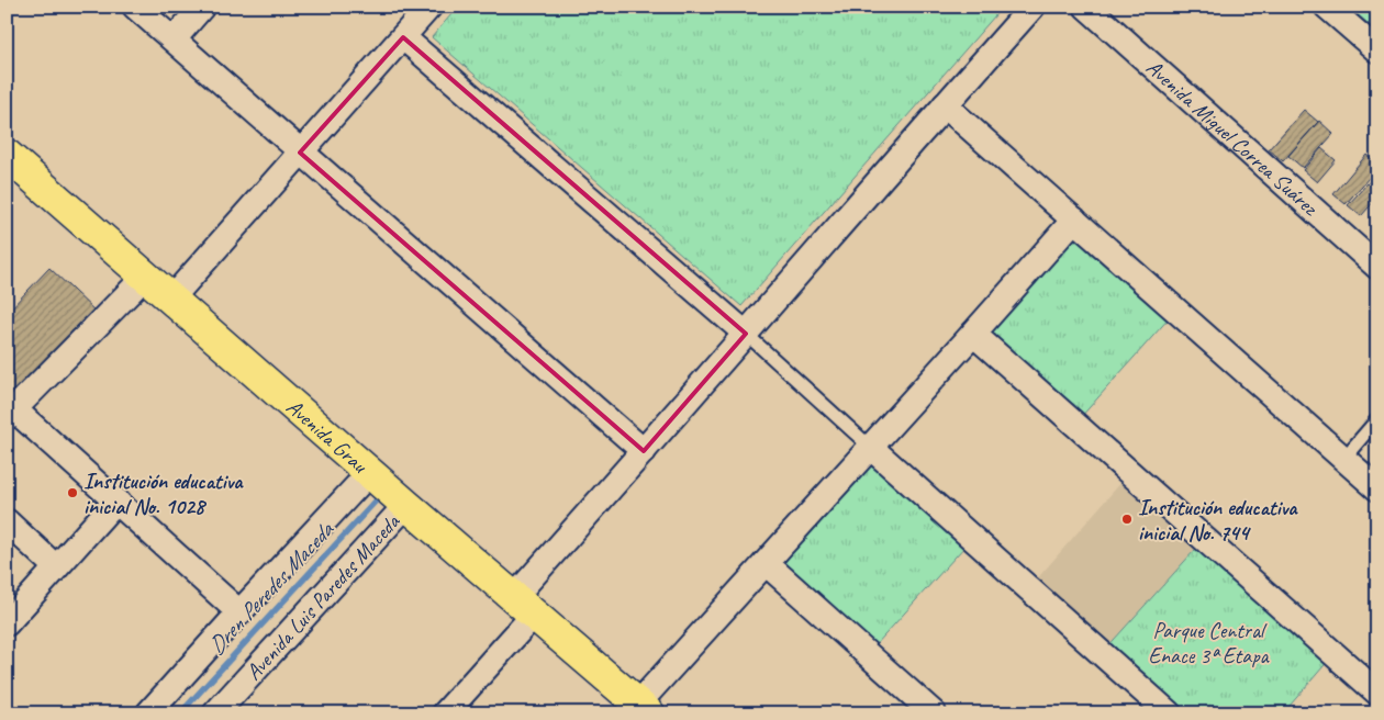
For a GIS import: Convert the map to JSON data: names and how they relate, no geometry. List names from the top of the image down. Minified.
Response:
{"streets":{"main road":["Avenida Grau"],"street":["Avenida Miguel Correa Suárez","Avenida Luis Paredes Maceda"]},"crossings":[["Avenida Grau","Avenida Luis Paredes Maceda"]],"water":["Dren Peredes Maceda"],"parks":["Parque Central Enace 3ª Etapa"],"places":["Institución educativa inicial No. 1028","Institución educativa inicial No. 744"]}
